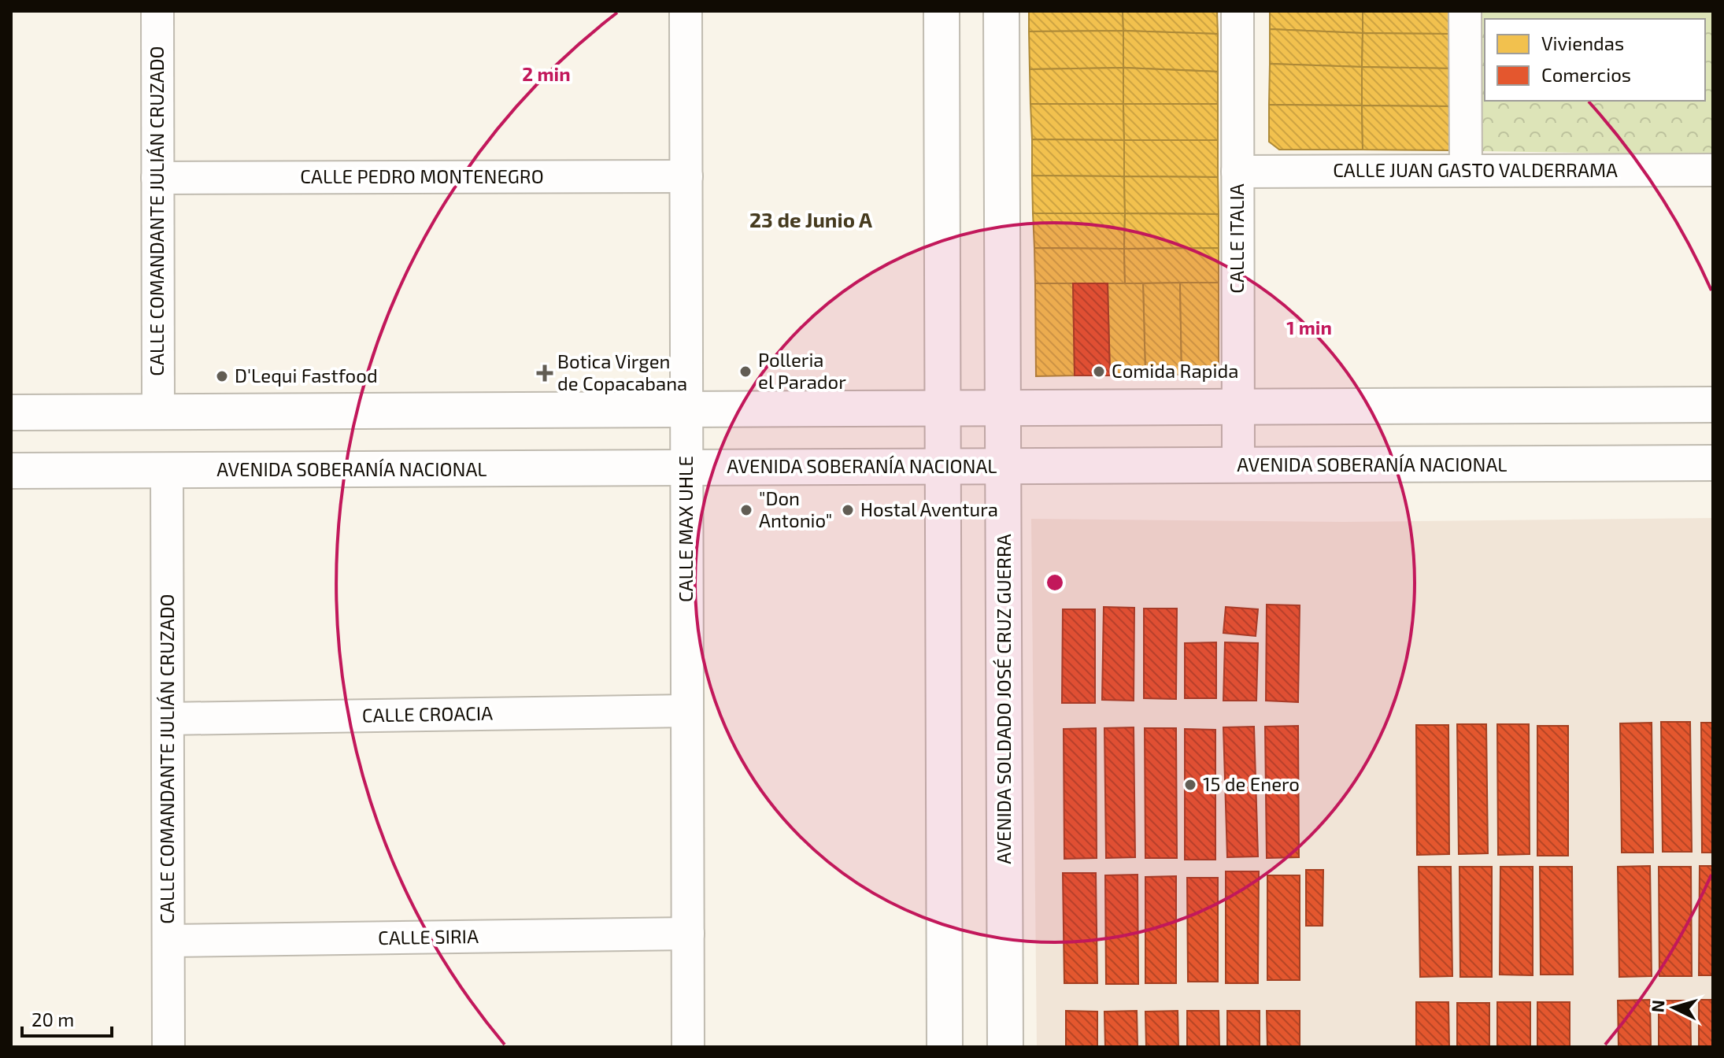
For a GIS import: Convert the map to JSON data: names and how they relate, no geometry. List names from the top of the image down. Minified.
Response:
{"streets":{"street":["CALLE JUAN GASTO VALDERRAMA","CALLE PEDRO MONTENEGRO","CALLE COMANDANTE JULIÁN CRUZADO","CALLE ITALIA","AVENIDA SOBERANÍA NACIONAL","CALLE MAX UHLE","AVENIDA SOLDADO JOSÉ CRUZ GUERRA","CALLE CROACIA","CALLE SIRIA"]},"crossings":[["CALLE JUAN GASTO VALDERRAMA","CALLE ITALIA"],["CALLE PEDRO MONTENEGRO","CALLE COMANDANTE JULIÁN CRUZADO"],["CALLE PEDRO MONTENEGRO","CALLE MAX UHLE"],["CALLE COMANDANTE JULIÁN CRUZADO","AVENIDA SOBERANÍA NACIONAL"],["CALLE COMANDANTE JULIÁN CRUZADO","CALLE CROACIA"],["CALLE COMANDANTE JULIÁN CRUZADO","CALLE SIRIA"],["CALLE ITALIA","AVENIDA SOBERANÍA NACIONAL"],["AVENIDA SOBERANÍA NACIONAL","CALLE MAX UHLE"],["AVENIDA SOBERANÍA NACIONAL","AVENIDA SOLDADO JOSÉ CRUZ GUERRA"],["CALLE MAX UHLE","CALLE CROACIA"],["CALLE MAX UHLE","CALLE SIRIA"]],"districts":["23 de Junio A"],"places":{"other":["Polleria el Parador","Comida Rapida","D'Lequi Fastfood","\"Don Antonio\"","Hostal Aventura","15 de Enero"],"health":["Botica Virgen de Copacabana"]},"legend":["Viviendas","Comercios"],"scale_bar":"20 m","north":"left","rings":["2 min","1 min"]}
